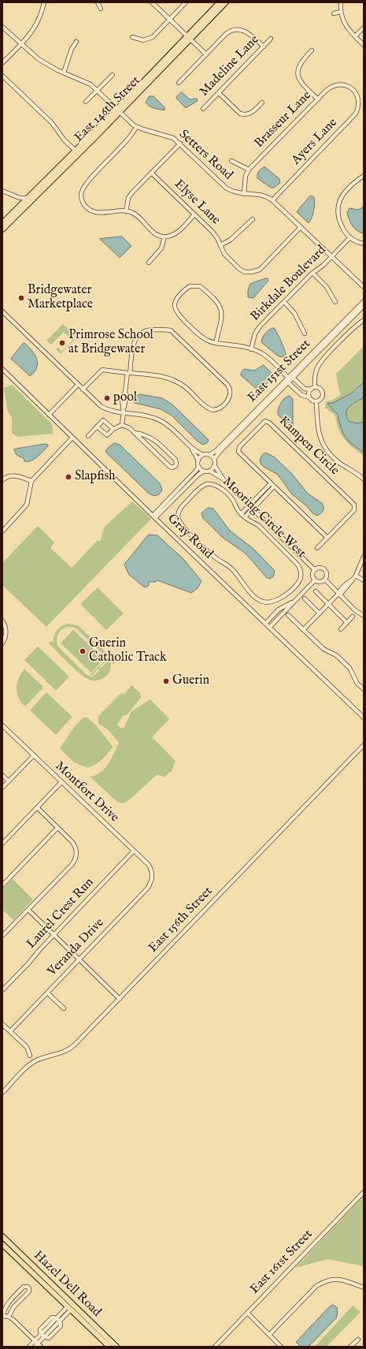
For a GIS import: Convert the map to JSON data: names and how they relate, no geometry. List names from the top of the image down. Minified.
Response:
{"streets":{"main road":["East 146th Street","Hazel Dell Road"],"street":["Madeline Lane","Brasseur Lane","Ayers Lane","Setters Road","Elyse Lane","Birkdale Boulevard","East 151st Street","Kampen Circle","Mooring Circle West","Gray Road","Montfort Drive","Laurel Crest Run","East 156th Street","Veranda Drive","East 161st Street"]},"crossings":[["East 146th Street","Setters Road"],["Brasseur Lane","Ayers Lane"],["Ayers Lane","Setters Road"],["Setters Road","Elyse Lane"],["Setters Road","Birkdale Boulevard"],["Montfort Drive","Laurel Crest Run"],["Montfort Drive","Veranda Drive"]],"places":["Bridgewater Marketplace","Primrose School at Bridgewater","pool","Slapfish","Guerin Catholic Track","Guerin"]}
